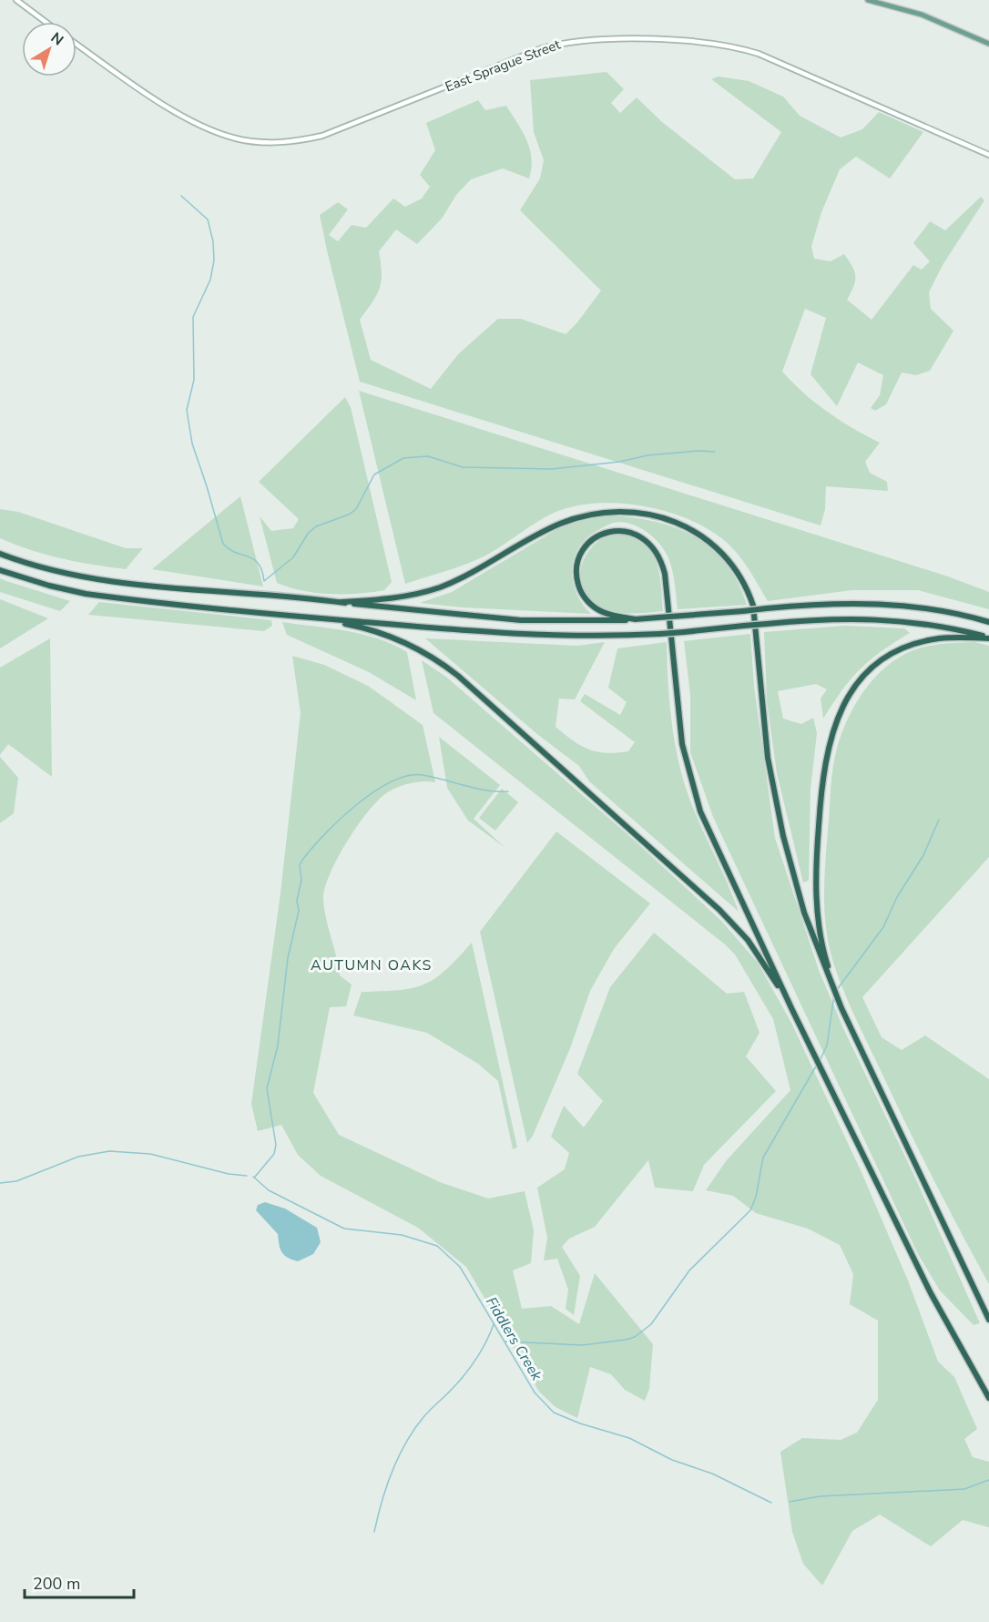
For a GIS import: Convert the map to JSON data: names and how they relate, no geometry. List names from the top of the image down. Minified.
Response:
{"streets":{"street":["East Sprague Street"]},"districts":["AUTUMN OAKS"],"water":["Fiddlers Creek"],"scale_bar":"200 m","north":"top right"}
